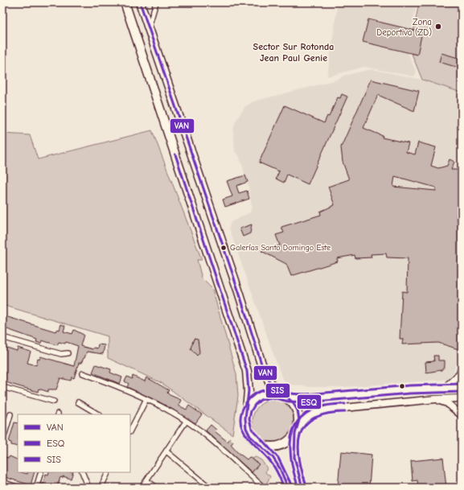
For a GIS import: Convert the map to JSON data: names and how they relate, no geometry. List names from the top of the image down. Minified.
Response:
{"districts":["Sector Sur Rotonda Jean Paul Genie"],"places":["Zona Deportiva (ZD)","Galerías Santo Domingo Este"],"lines":["transit line VAN","transit line SIS","transit line ESQ"],"legend":["VAN","ESQ","SIS"]}
